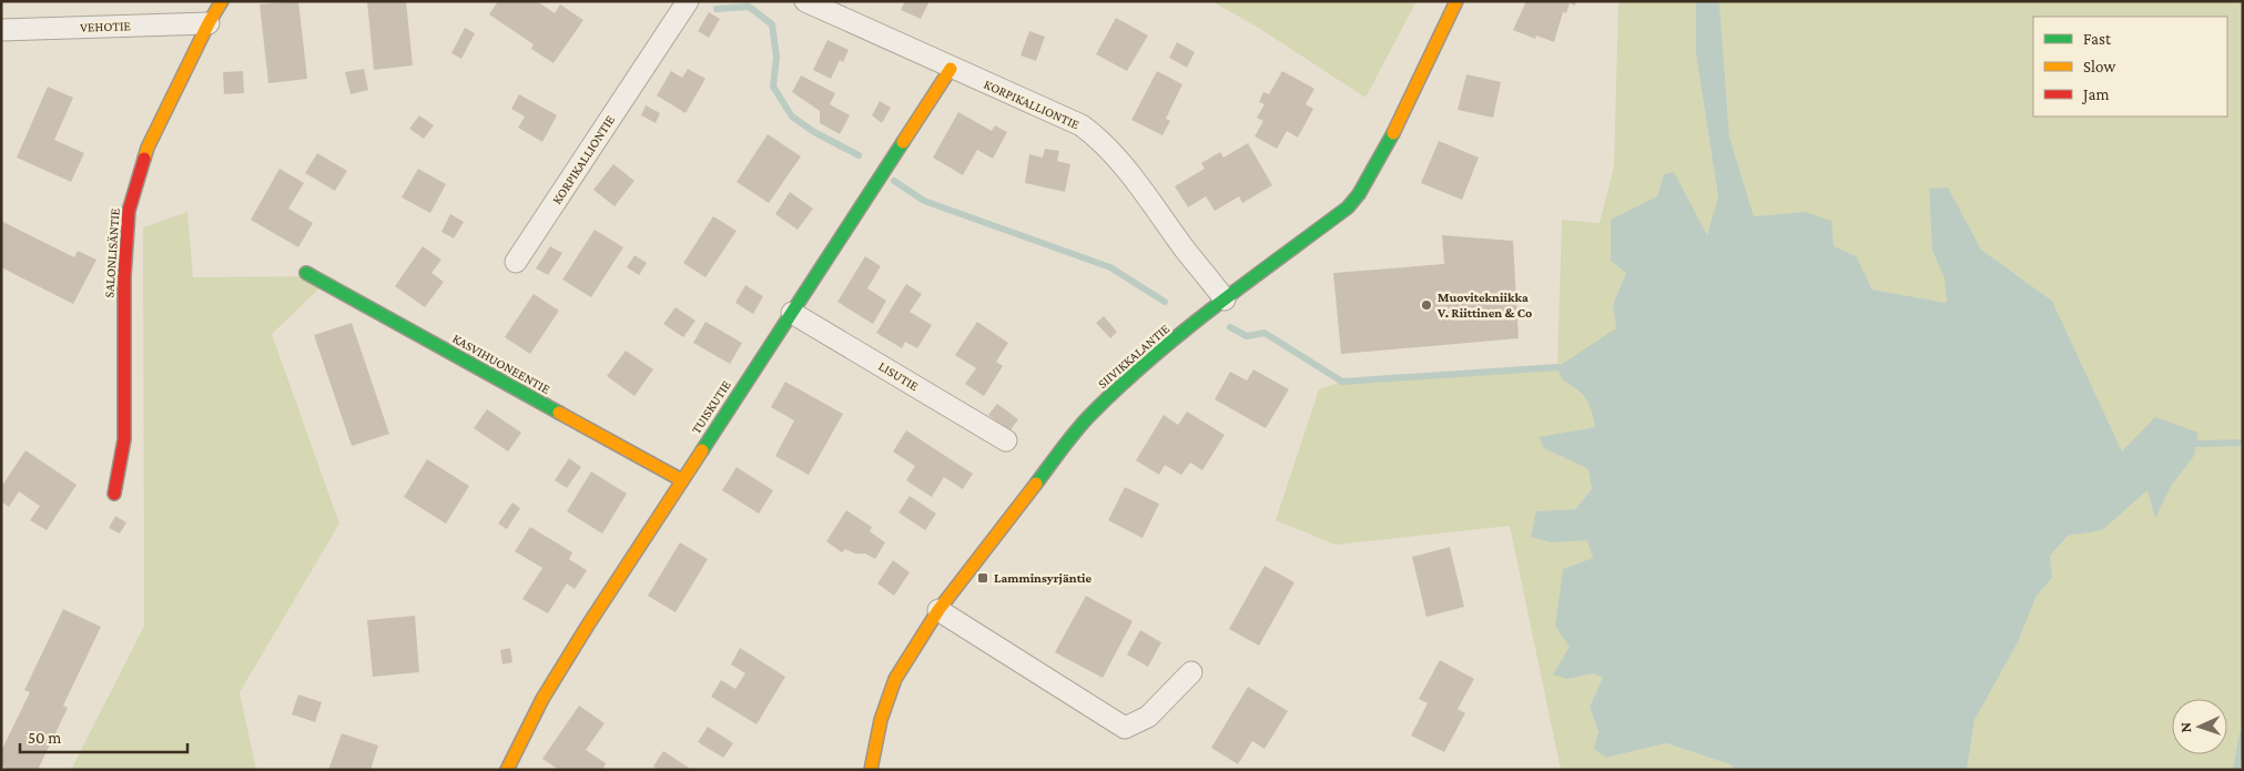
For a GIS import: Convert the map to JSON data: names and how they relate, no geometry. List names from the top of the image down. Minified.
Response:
{"streets":{"street":["VEHOTIE","KORPIKALLIONTIE","SALONLISÄNTIE","SIIVIKKALANTIE","KASVIHUONEENTIE","LISUTIE","TUISKUTIE"]},"crossings":[["VEHOTIE","SALONLISÄNTIE"],["KORPIKALLIONTIE","SIIVIKKALANTIE"],["KORPIKALLIONTIE","TUISKUTIE"],["KASVIHUONEENTIE","TUISKUTIE"],["LISUTIE","TUISKUTIE"]],"places":{"other":["Muovitekniikka V. Riittinen & Co"],"transit":["Lamminsyrjäntie"]},"legend":["Fast","Slow","Jam"],"scale_bar":"50 m","north":"left"}
